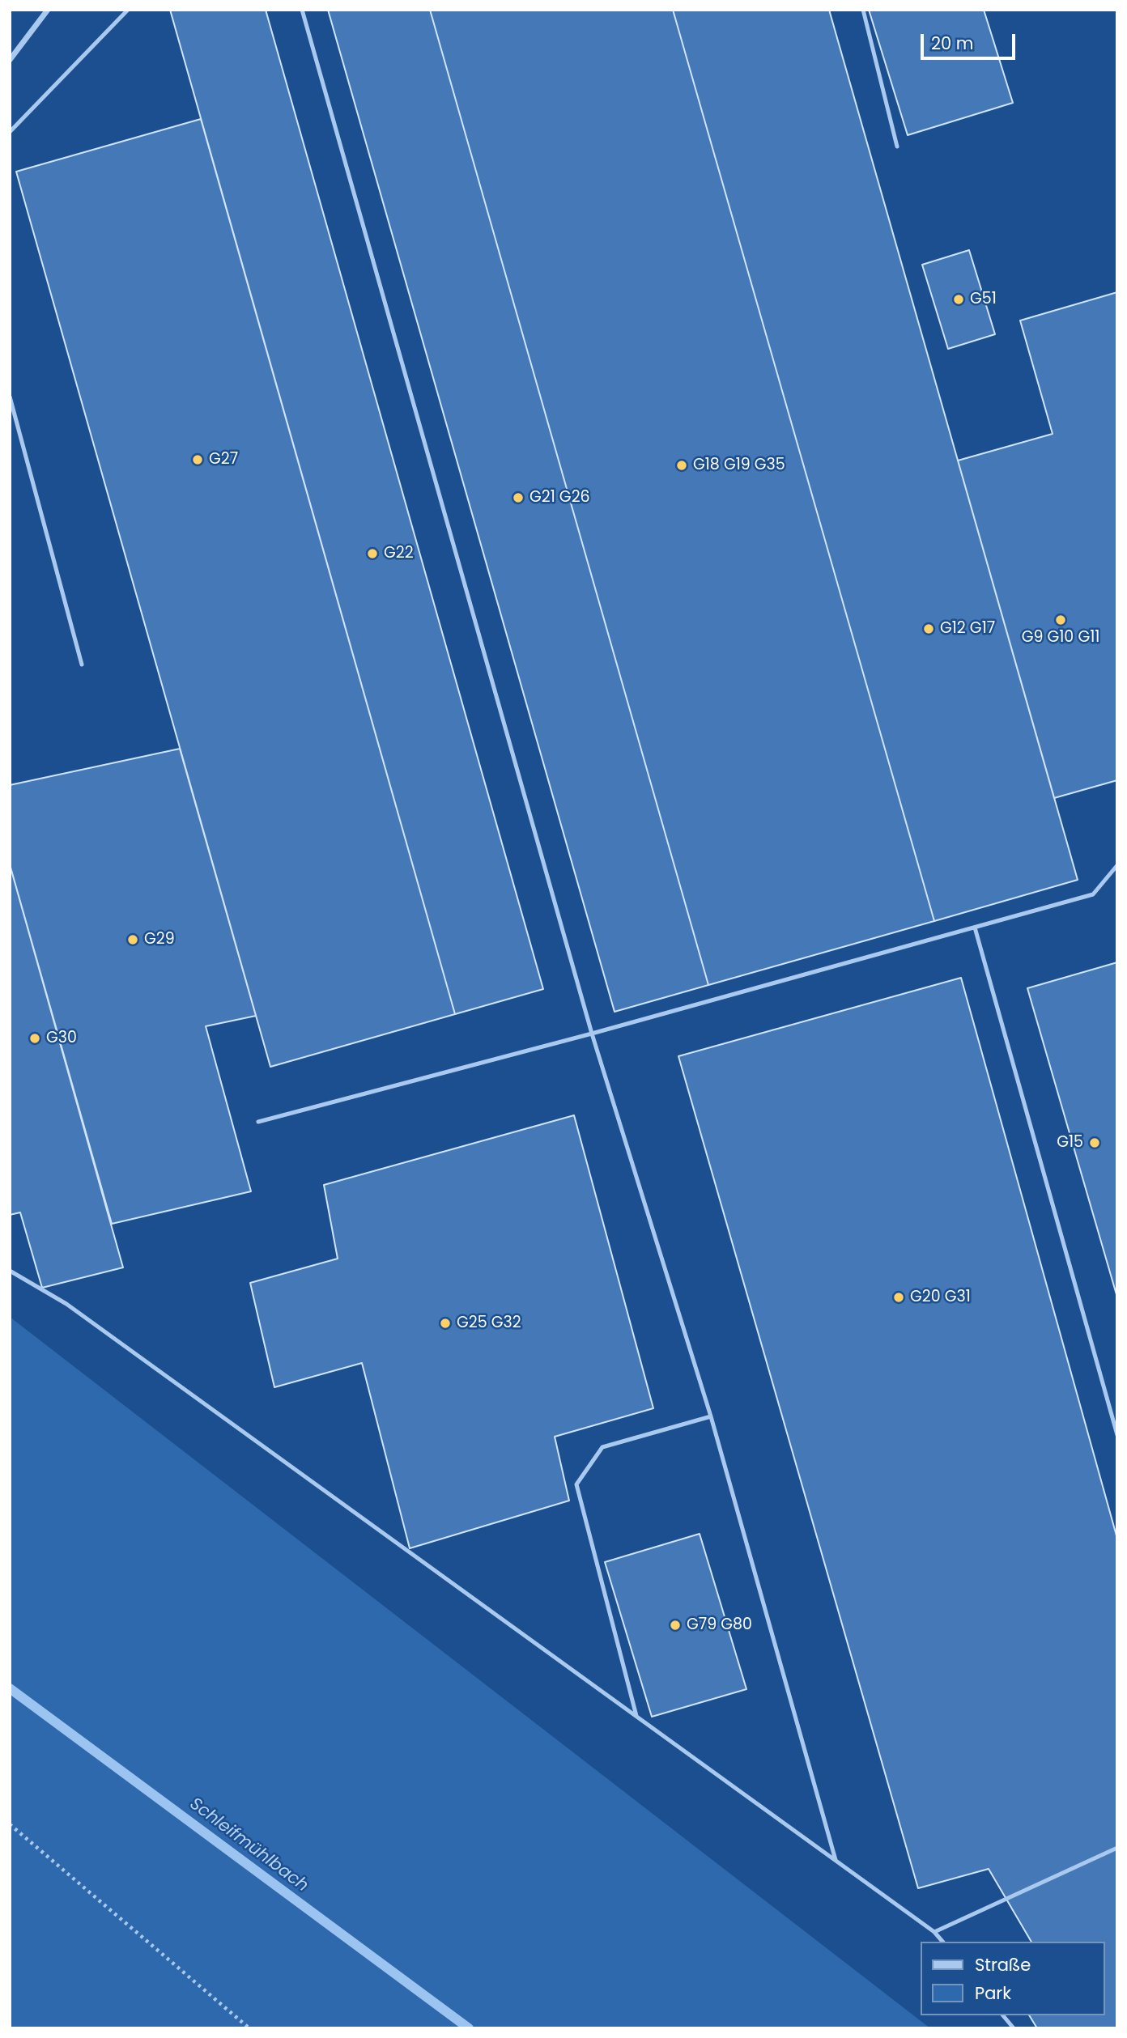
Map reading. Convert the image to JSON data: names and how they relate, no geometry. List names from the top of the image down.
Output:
{
  "water": ["Schleifmühlbach"],
  "places": [
    "G51",
    "G27",
    "G18 G19 G35",
    "G21 G26",
    "G22",
    "G9 G10 G11",
    "G12 G17",
    "G29",
    "G30",
    "G15",
    "G20 G31",
    "G25 G32",
    "G79 G80"
  ],
  "legend": ["Straße", "Park"],
  "scale_bar": "20 m"
}
